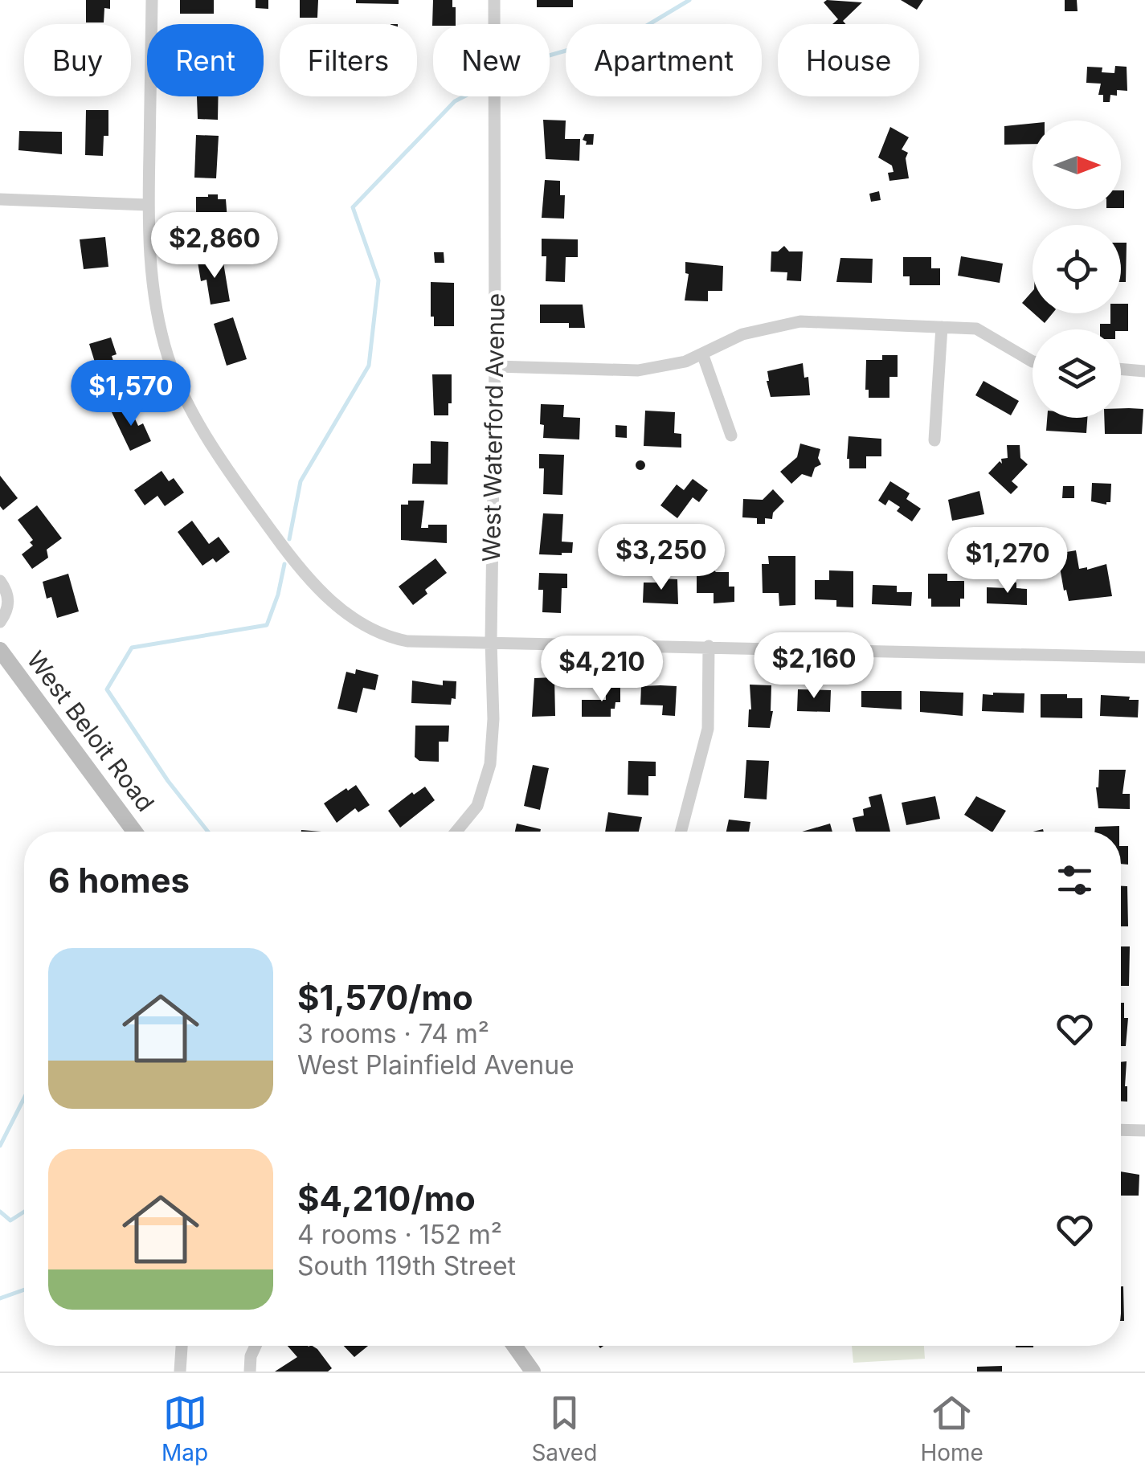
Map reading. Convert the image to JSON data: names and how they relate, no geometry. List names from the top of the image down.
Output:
{
  "streets": {
    "main road": ["West Beloit Road"],
    "street": ["West Waterford Avenue"]
  },
  "north": "right",
  "page": {
    "chip": [
      "Buy",
      "Rent",
      "Filters",
      "New",
      "Apartment",
      "House"
    ],
    "price": [
      "$2,860",
      "$1,570",
      "$3,250",
      "$1,270",
      "$2,160",
      "$4,210"
    ],
    "heading": "6 homes",
    "list": [
      {
        "name": "$1,570/mo",
        "note": "3 rooms · 74 m² · West Plainfield Avenue"
      },
      {
        "name": "$4,210/mo",
        "note": "4 rooms · 152 m² · South 119th Street"
      }
    ],
    "tabs": ["Map", "Saved", "Home"]
  }
}
